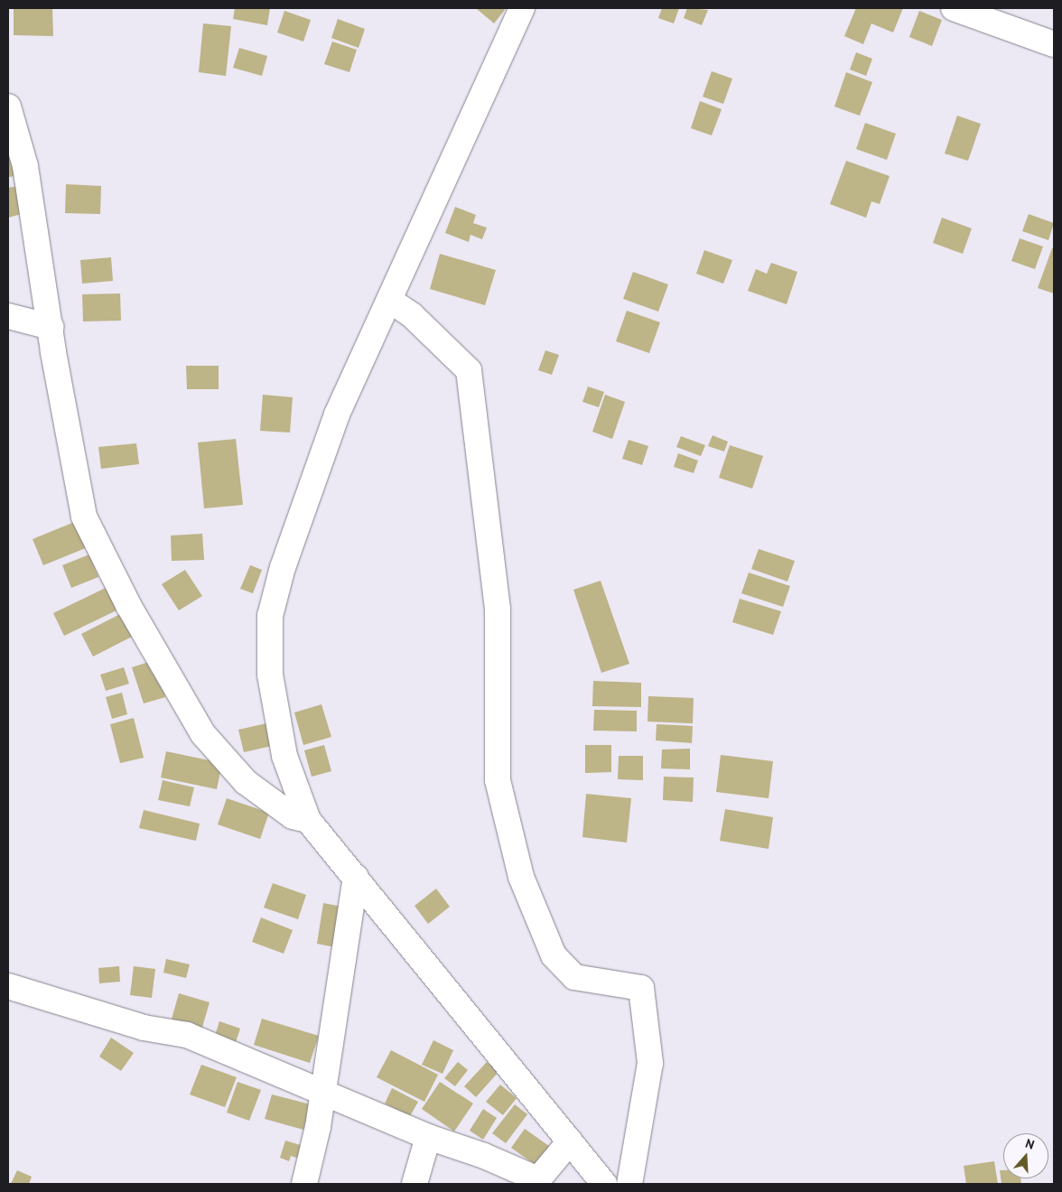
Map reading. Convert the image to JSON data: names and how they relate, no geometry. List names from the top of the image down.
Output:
{
  "north": "top"
}
